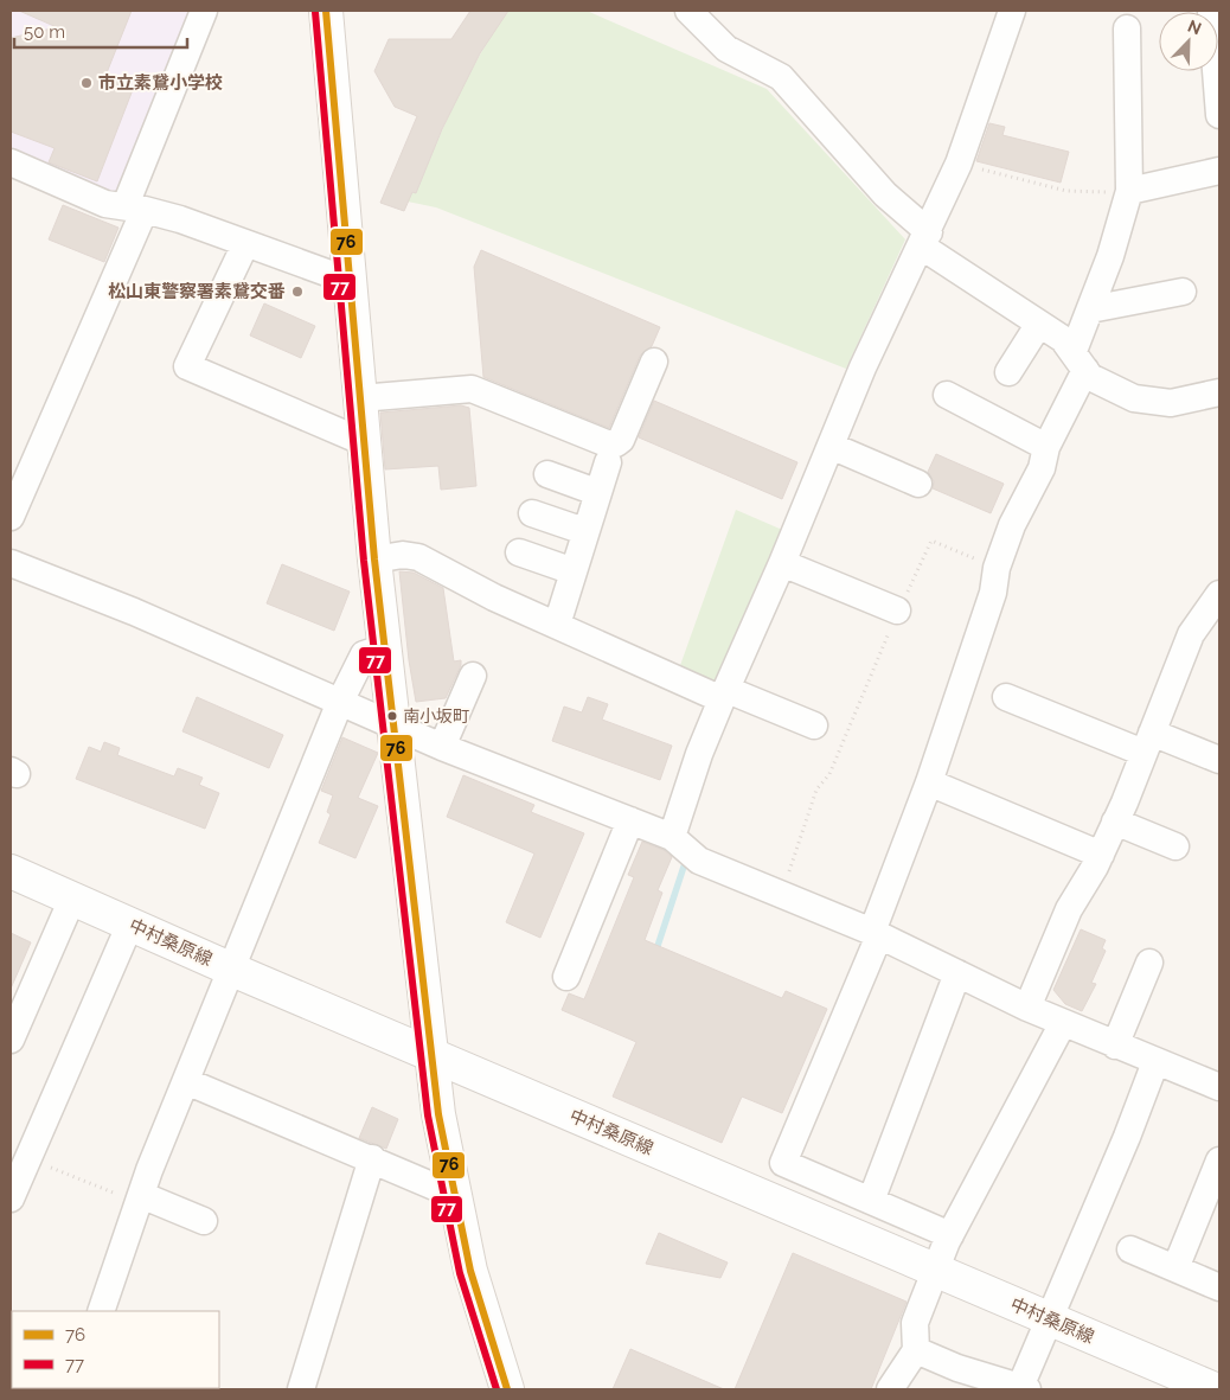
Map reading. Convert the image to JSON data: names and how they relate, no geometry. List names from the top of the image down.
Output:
{
  "streets": {
    "main road": ["中村桑原線"]
  },
  "places": ["市立素鵞小学校", "松山東警察署素鵞交番", "南小坂町"],
  "lines": ["transit line 76", "transit line 77"],
  "legend": ["76", "77"],
  "scale_bar": "50 m",
  "north": "top right"
}
